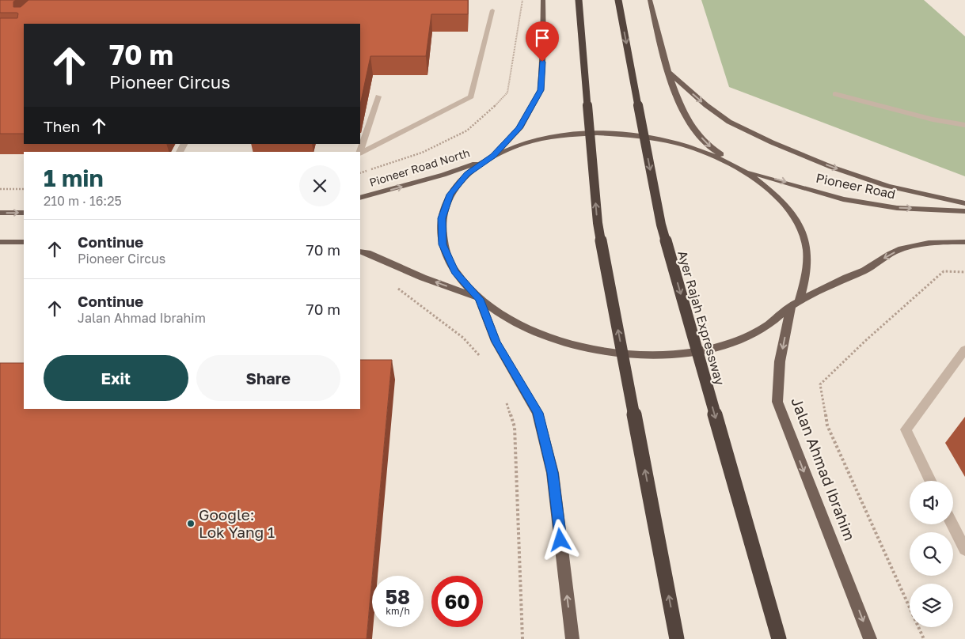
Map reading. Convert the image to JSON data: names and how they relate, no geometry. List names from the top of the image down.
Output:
{
  "streets": {
    "highway": ["Ayer Rajah Expressway"],
    "main road": ["Pioneer Road North", "Pioneer Road", "Jalan Ahmad Ibrahim"]
  },
  "crossings": [
    ["Pioneer Road", "Jalan Ahmad Ibrahim"]
  ],
  "one_way": ["Pioneer Road North", "Jalan Ahmad Ibrahim"],
  "places": ["Google: Lok Yang 1"],
  "page": {
    "turn": ["70 m", "Pioneer Circus"],
    "then": "Then",
    "heading": ["1 min", "210 m · 16:25"],
    "list": [
      {
        "name": "Continue",
        "note": "Pioneer Circus",
        "value": "70 m"
      },
      {
        "name": "Continue",
        "note": "Jalan Ahmad Ibrahim",
        "value": "70 m"
      }
    ],
    "buttons": ["Exit", "Share"],
    "speed": "58 km/h",
    "limit": "60"
  }
}
